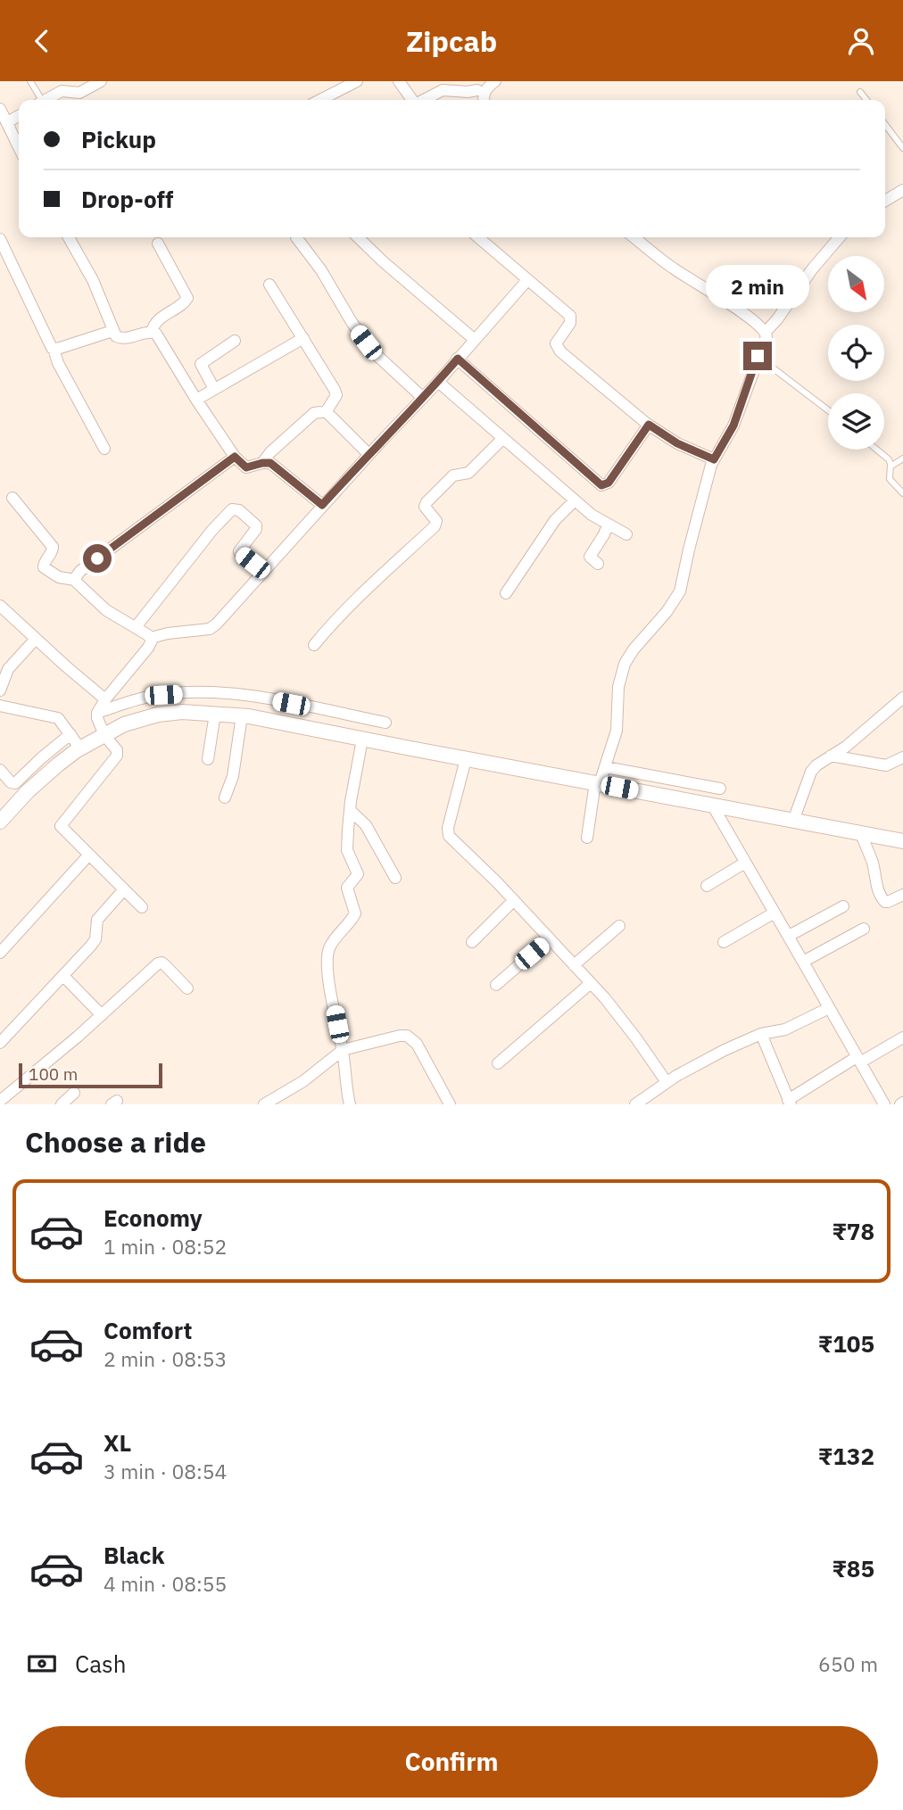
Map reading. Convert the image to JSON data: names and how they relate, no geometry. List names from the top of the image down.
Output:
{
  "scale_bar": "100 m",
  "north": "bottom right",
  "page": {
    "header": "Zipcab",
    "banner": ["Pickup", "Drop-off"],
    "bubble": "2 min",
    "scale": "100 m",
    "heading": "Choose a ride",
    "list": [
      {
        "name": "Economy",
        "note": "1 min · 08:52",
        "value": "₹78"
      },
      {
        "name": "Comfort",
        "note": "2 min · 08:53",
        "value": "₹105"
      },
      {
        "name": "XL",
        "note": "3 min · 08:54",
        "value": "₹132"
      },
      {
        "name": "Black",
        "note": "4 min · 08:55",
        "value": "₹85"
      }
    ],
    "pay": ["Cash", "650 m"],
    "buttons": "Confirm"
  }
}
